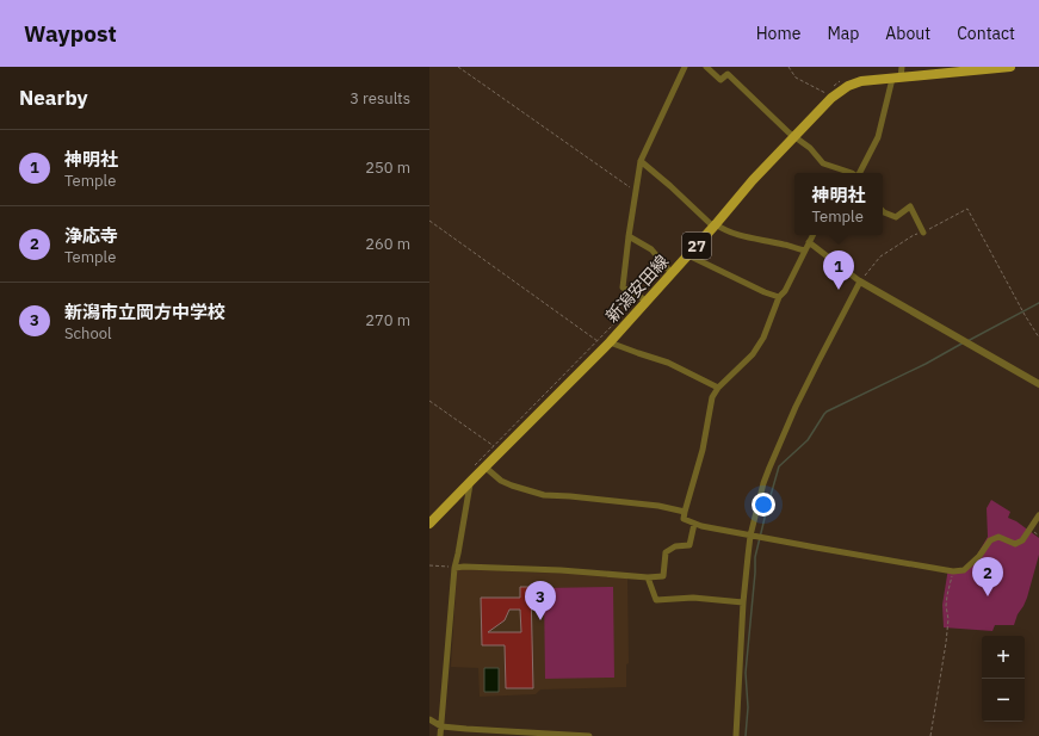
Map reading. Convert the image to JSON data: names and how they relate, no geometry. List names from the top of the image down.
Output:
{
  "streets": {
    "main road": ["27", "新潟安田線"]
  },
  "page": {
    "header": "Waypost",
    "nav": [
      "Home",
      "Map",
      "About",
      "Contact"
    ],
    "heading": ["Nearby", "3 results"],
    "list": [
      {
        "mark": "1",
        "name": "神明社",
        "note": "Temple",
        "value": "250 m"
      },
      {
        "mark": "2",
        "name": "浄応寺",
        "note": "Temple",
        "value": "260 m"
      },
      {
        "mark": "3",
        "name": "新潟市立岡方中学校",
        "note": "School",
        "value": "270 m"
      }
    ],
    "popup": ["神明社", "Temple"],
    "pins": ["1", "2", "3"],
    "map_buttons": ["+", "−"]
  }
}
